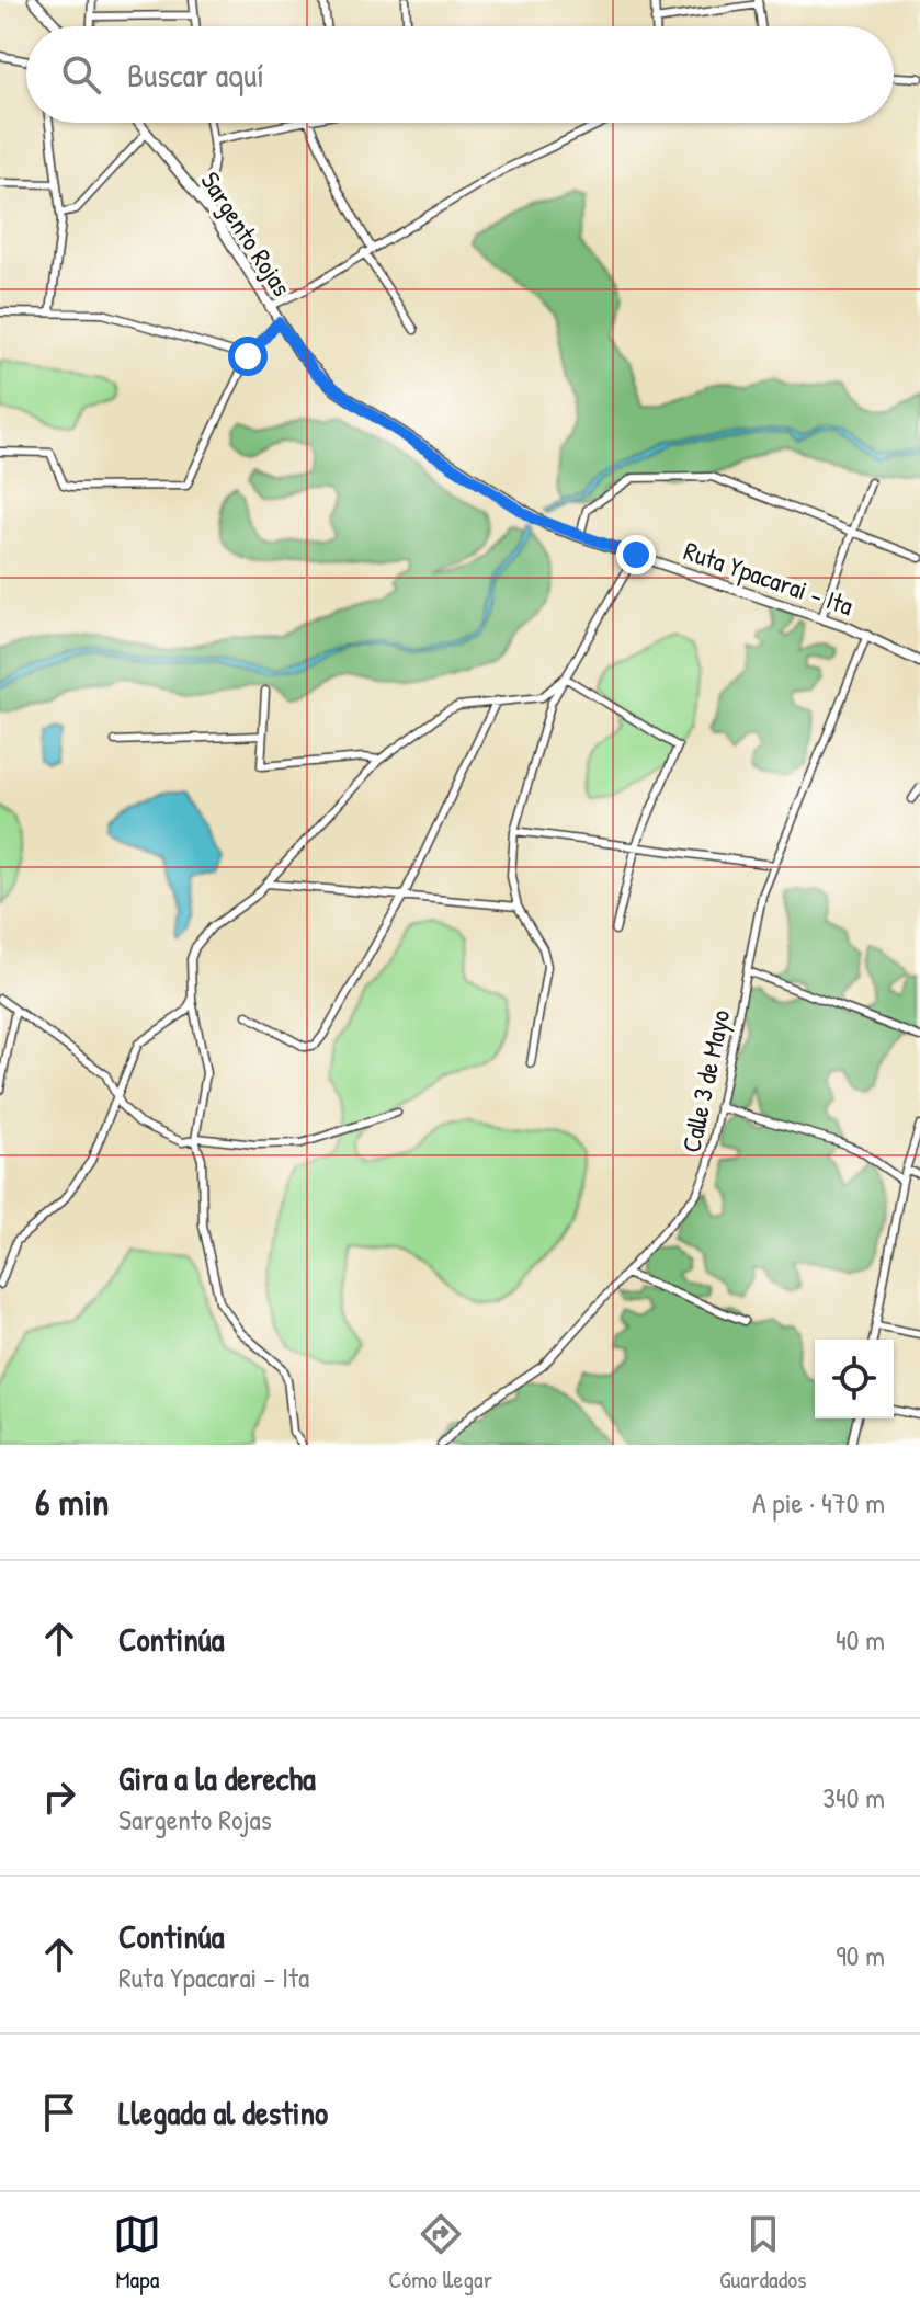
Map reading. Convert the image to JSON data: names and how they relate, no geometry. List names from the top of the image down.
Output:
{
  "streets": {
    "street": ["Sargento Rojas", "Ruta Ypacarai - Ita", "Calle 3 de Mayo"]
  },
  "crossings": [
    ["Sargento Rojas", "Ruta Ypacarai - Ita"],
    ["Ruta Ypacarai - Ita", "Calle 3 de Mayo"]
  ],
  "page": {
    "search": "Buscar aquí",
    "heading": ["6 min", "A pie · 470 m"],
    "list": [
      ["Continúa", "40 m"],
      ["Gira a la derecha", "Sargento Rojas", "340 m"],
      ["Continúa", "Ruta Ypacarai - Ita", "90 m"],
      "Llegada al destino"
    ],
    "nav": ["Mapa", "Cómo llegar", "Guardados"]
  }
}
